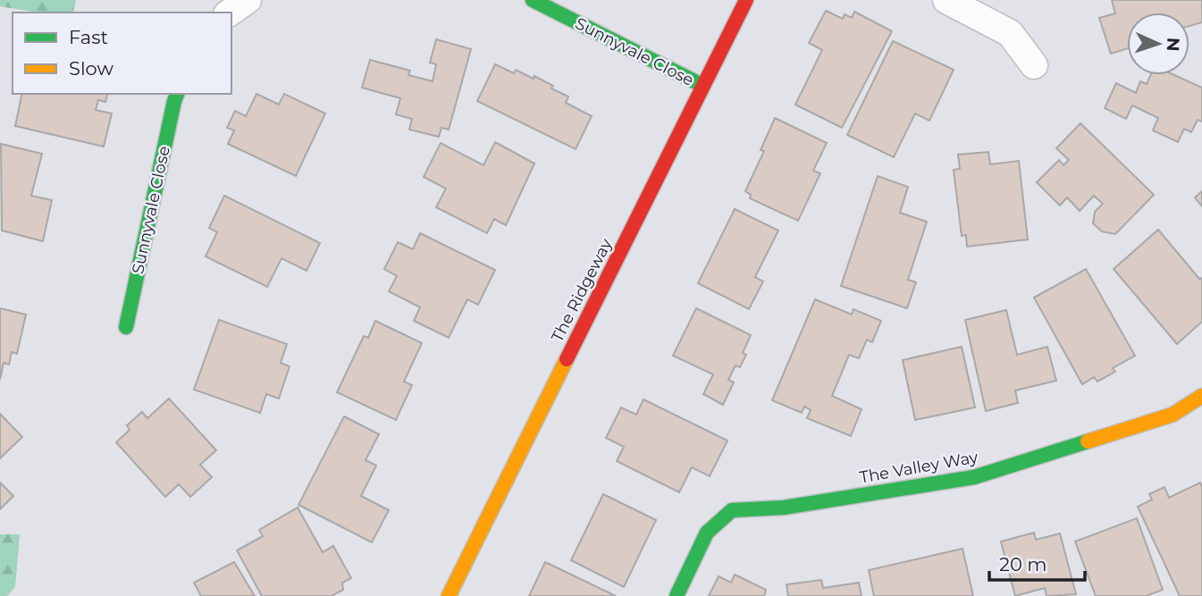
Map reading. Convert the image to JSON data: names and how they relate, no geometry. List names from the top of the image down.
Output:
{
  "streets": {
    "street": ["Sunnyvale Close", "The Ridgeway", "The Valley Way"]
  },
  "crossings": [
    ["Sunnyvale Close", "The Ridgeway"]
  ],
  "legend": ["Fast", "Slow"],
  "scale_bar": "20 m",
  "north": "right"
}
